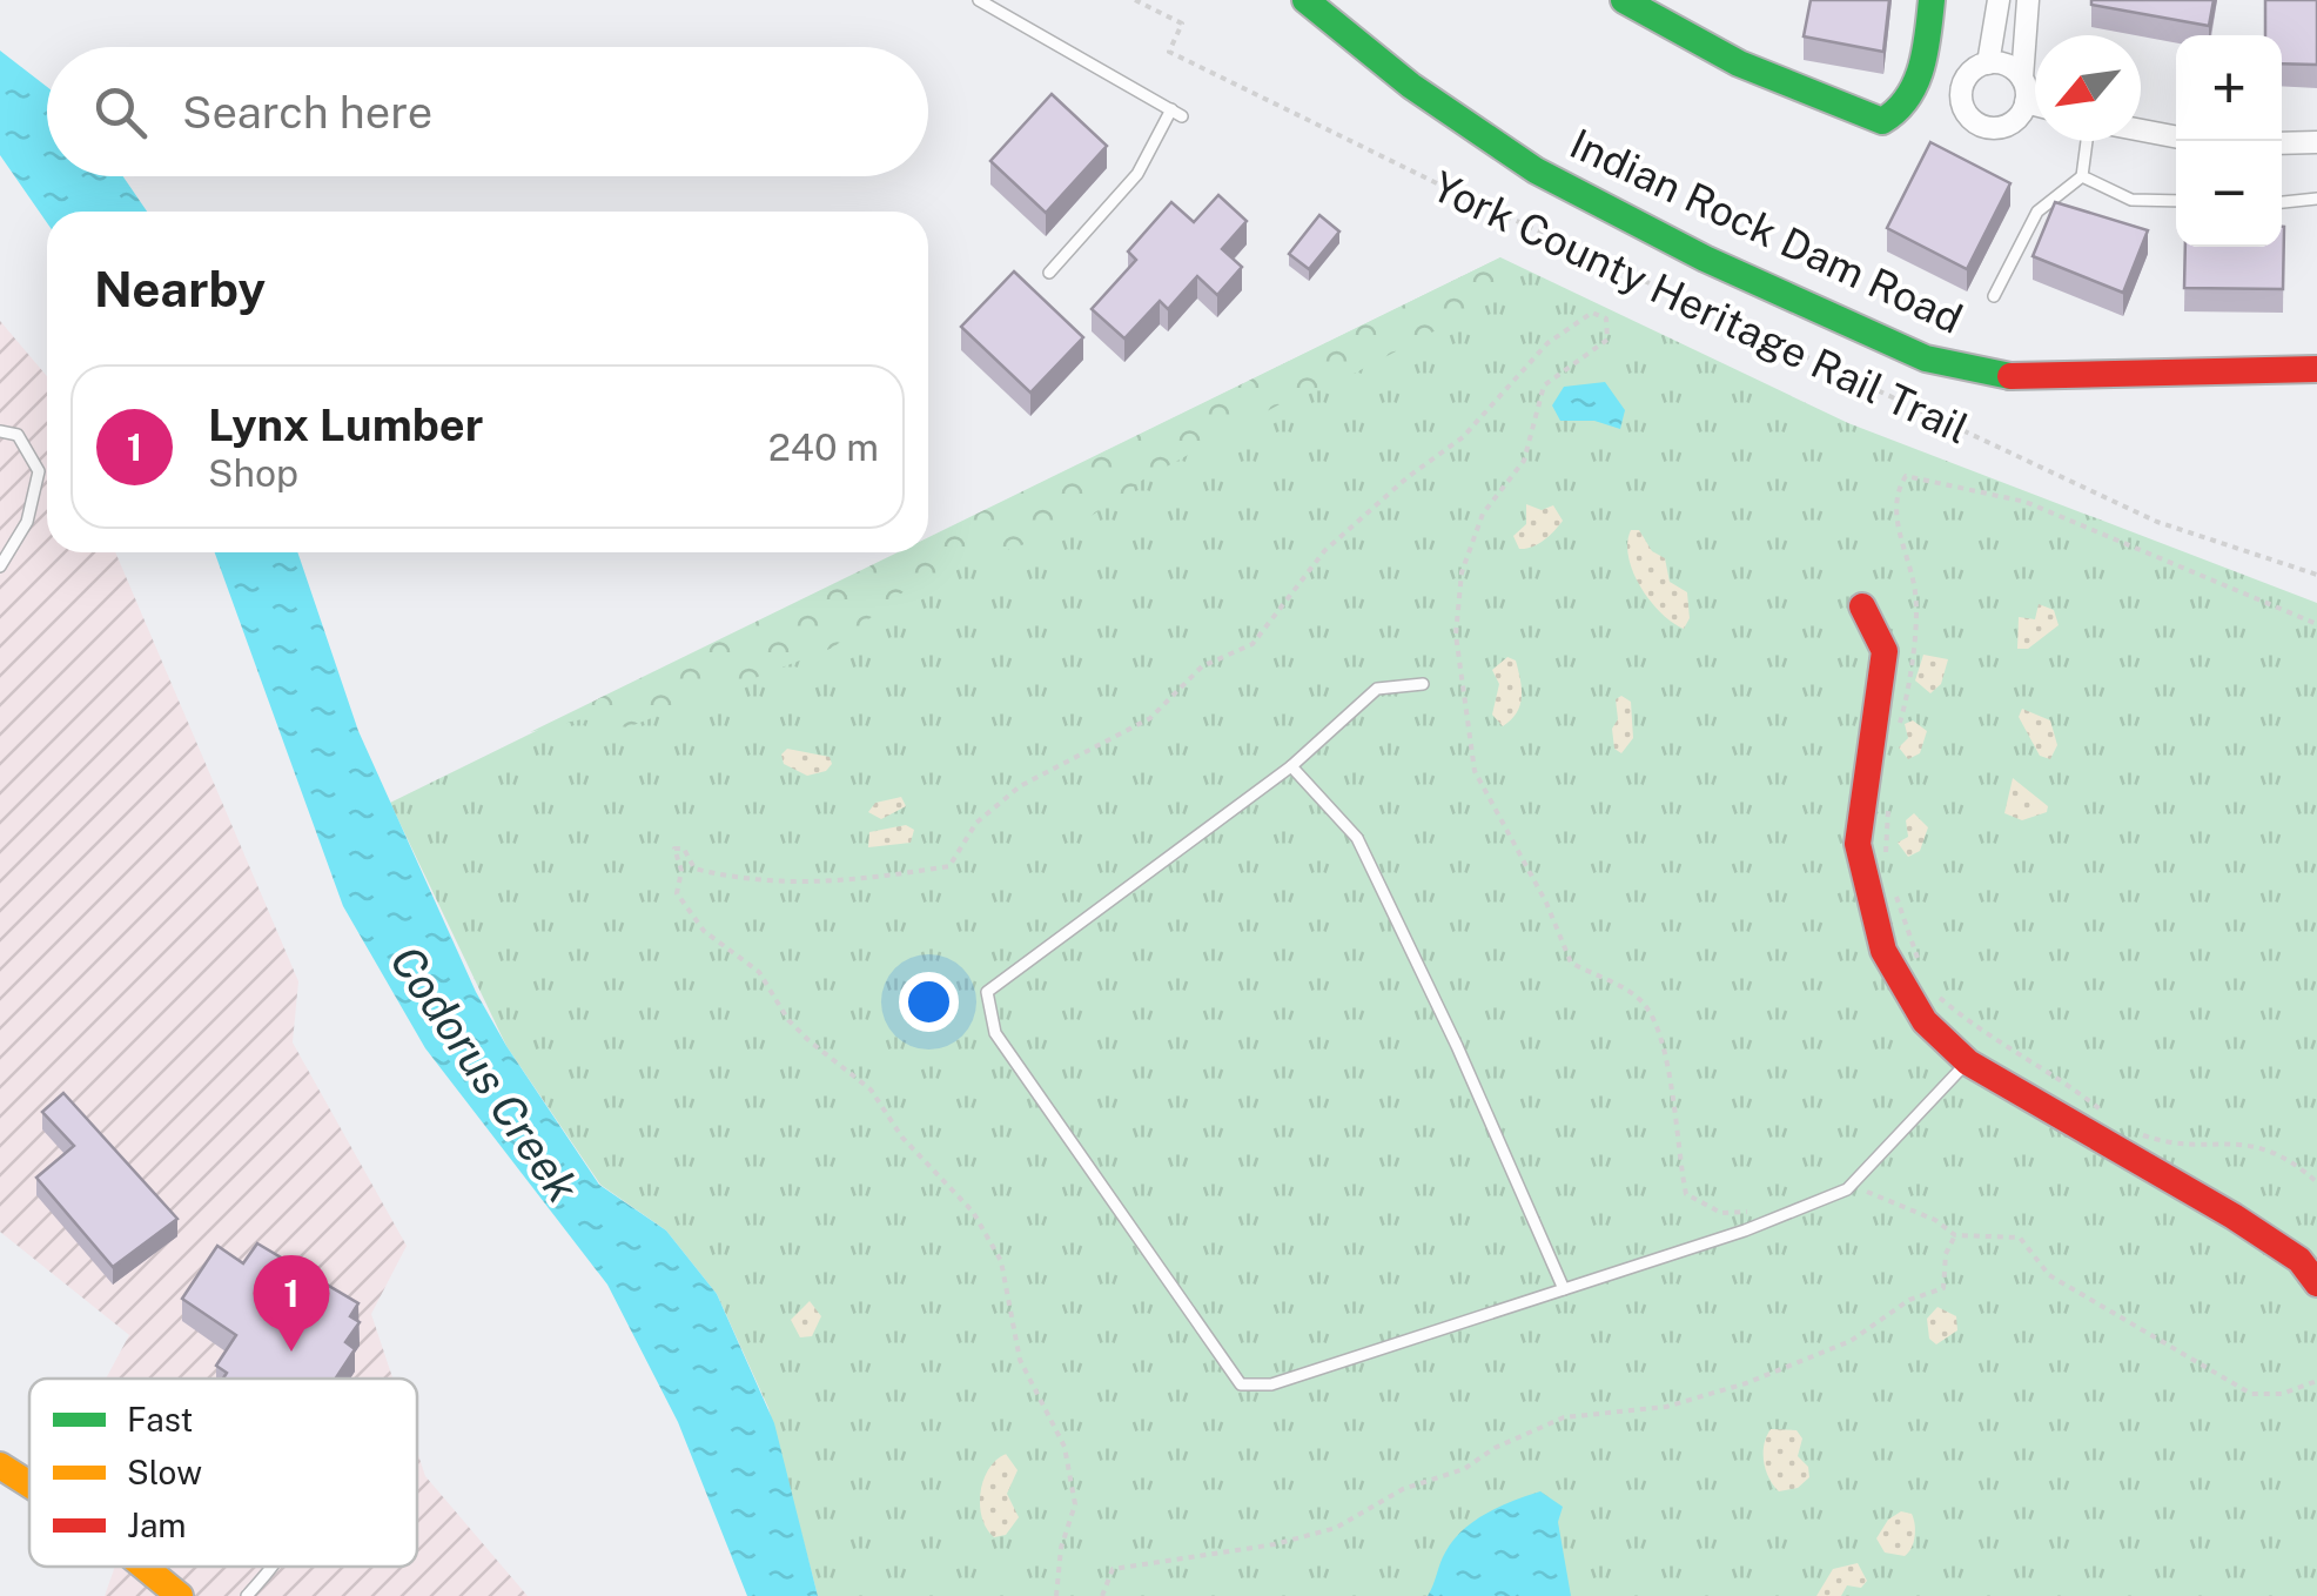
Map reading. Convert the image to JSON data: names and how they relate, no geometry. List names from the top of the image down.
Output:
{
  "streets": {
    "street": ["Indian Rock Dam Road"],
    "path": ["York County Heritage Rail Trail"]
  },
  "water": ["Codorus Creek"],
  "legend": ["Fast", "Slow", "Jam"],
  "north": "bottom left",
  "page": {
    "map_buttons": ["+", "−"],
    "search": "Search here",
    "heading": "Nearby",
    "list": [
      {
        "mark": "1",
        "name": "Lynx Lumber",
        "note": "Shop",
        "value": "240 m"
      }
    ],
    "pins": "1"
  }
}
